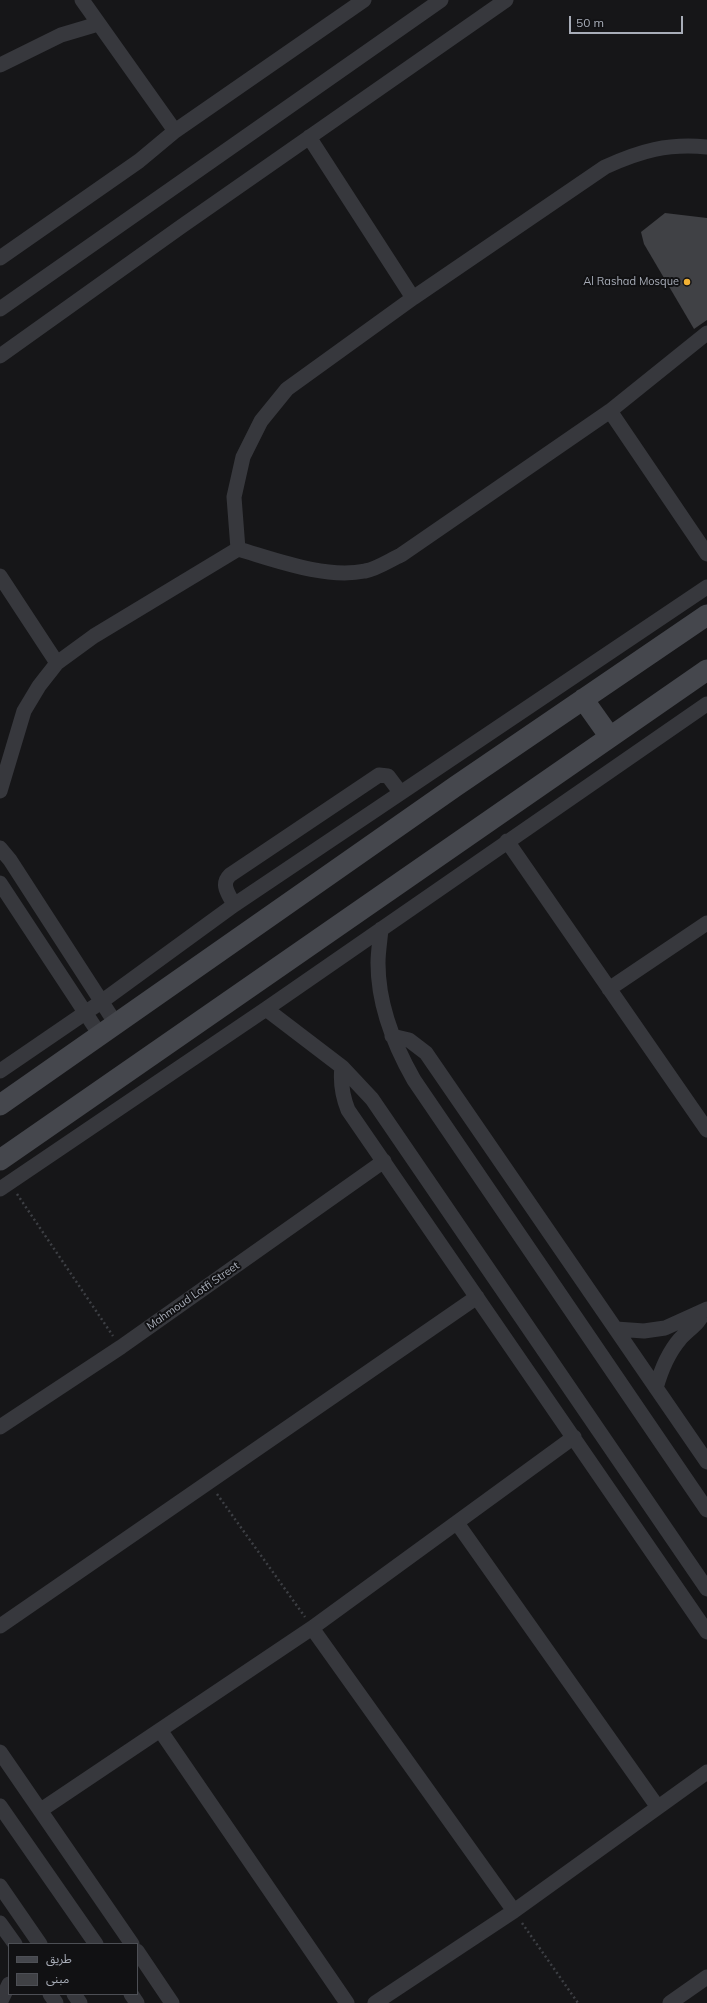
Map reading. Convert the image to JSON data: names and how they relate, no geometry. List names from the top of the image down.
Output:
{
  "streets": {
    "street": ["Mahmoud Lotfi Street"]
  },
  "places": ["Al Rashad Mosque"],
  "legend": ["طريق", "مبنى"],
  "scale_bar": "50 m"
}
